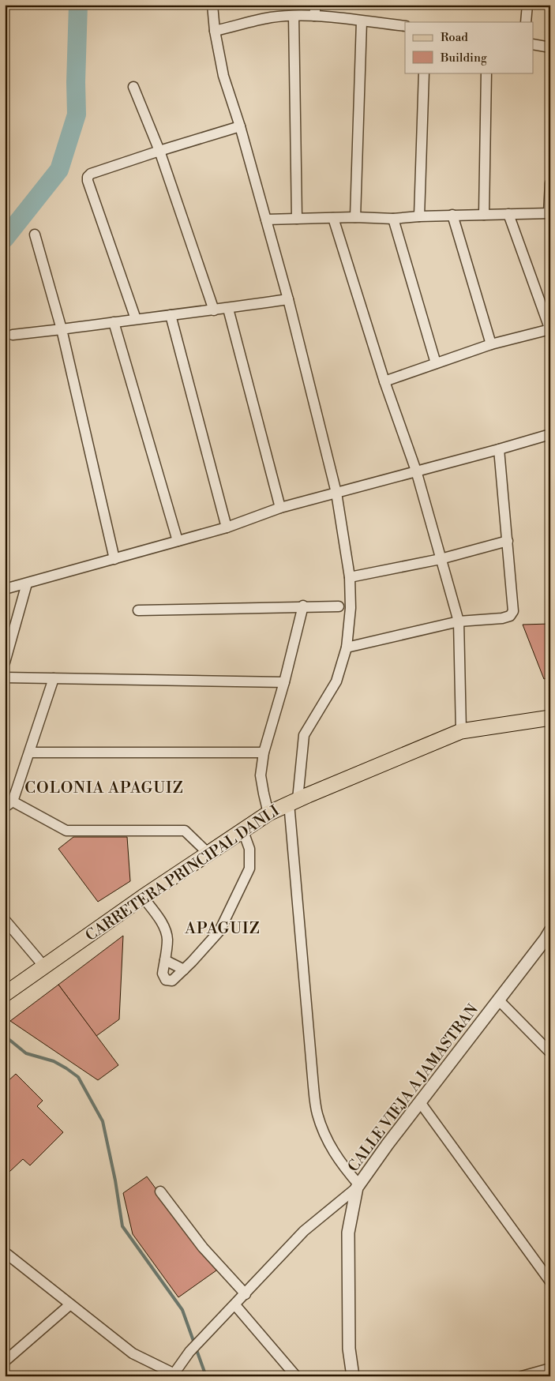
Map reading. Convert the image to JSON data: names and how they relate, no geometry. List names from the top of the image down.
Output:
{
  "streets": {
    "main road": ["CARRETERA PRINCIPAL DANLI"],
    "street": ["CALLE VIEJA A JAMASTRAN"]
  },
  "districts": ["COLONIA APAGUIZ", "APAGUIZ"],
  "legend": ["Road", "Building"]
}
